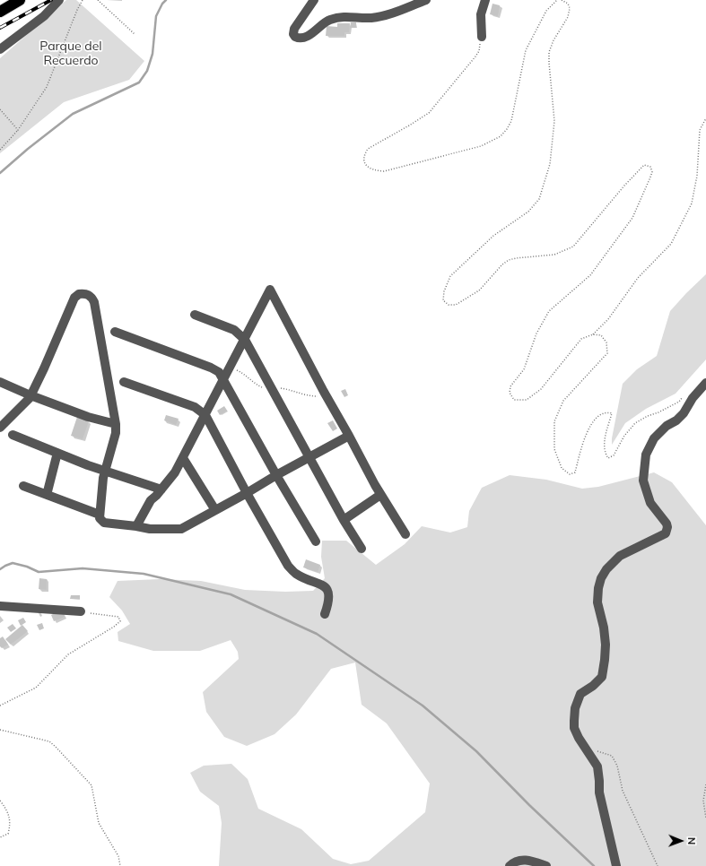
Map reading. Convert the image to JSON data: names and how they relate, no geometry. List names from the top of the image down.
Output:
{
  "parks": ["Parque del Recuerdo"],
  "north": "right"
}
